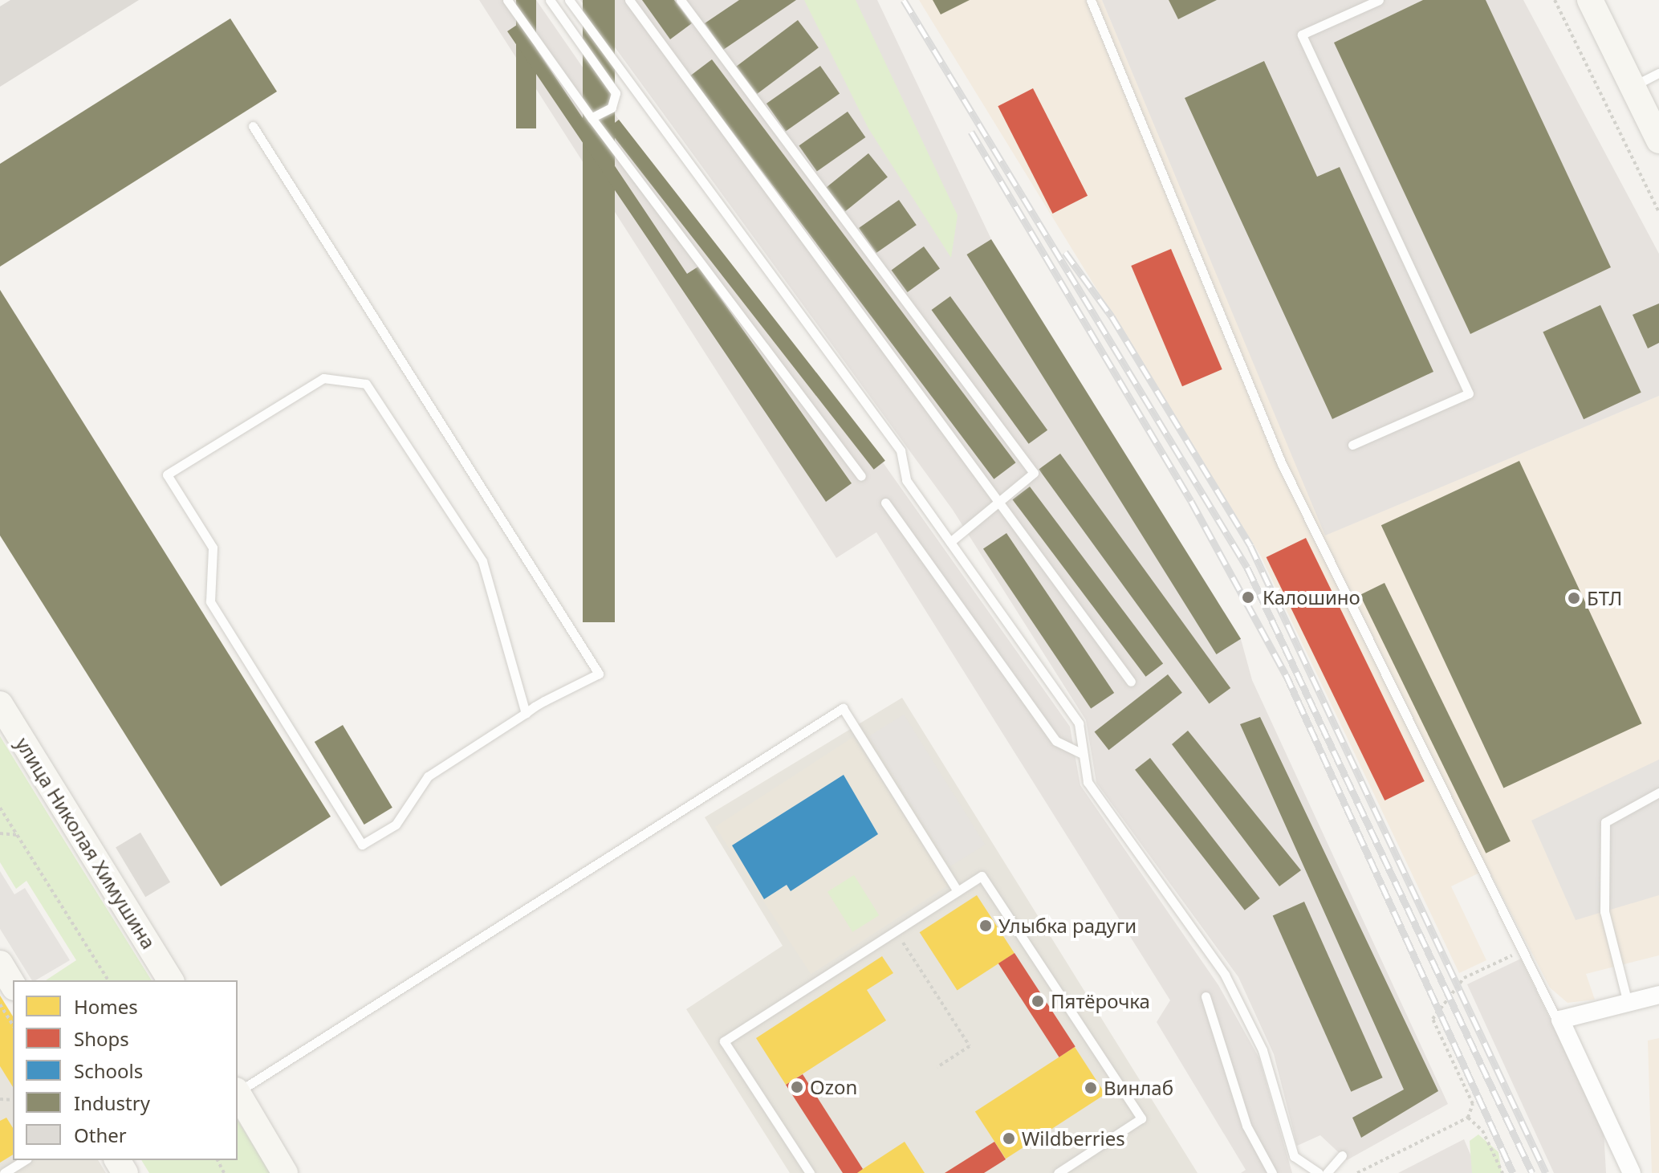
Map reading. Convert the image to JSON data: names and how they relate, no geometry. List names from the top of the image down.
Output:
{
  "streets": {
    "main road": ["улица Николая Химушина"]
  },
  "places": [
    "Калошино",
    "БТЛ",
    "Улыбка радуги",
    "Пятёрочка",
    "Ozon",
    "Винлаб",
    "Wildberries"
  ],
  "legend": [
    "Homes",
    "Shops",
    "Schools",
    "Industry",
    "Other"
  ]
}
